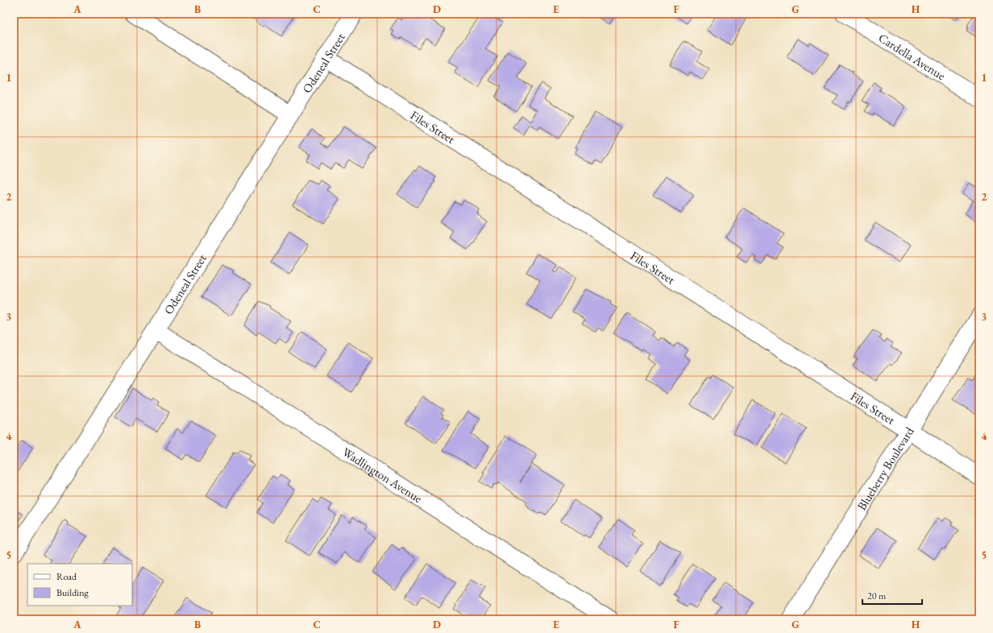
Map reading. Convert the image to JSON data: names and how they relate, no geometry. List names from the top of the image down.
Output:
{
  "streets": {
    "street": [
      "Cardella Avenue",
      "Odeneal Street",
      "Files Street",
      "Blueberry Boulevard",
      "Wadlington Avenue"
    ]
  },
  "crossings": [
    ["Odeneal Street", "Files Street"],
    ["Odeneal Street", "Wadlington Avenue"],
    ["Files Street", "Blueberry Boulevard"]
  ],
  "legend": ["Road", "Building"],
  "scale_bar": "20 m",
  "grid": {
    "columns": [
      "A",
      "B",
      "C",
      "D",
      "E",
      "F",
      "G",
      "H"
    ],
    "rows": [
      "1",
      "2",
      "3",
      "4",
      "5"
    ]
  }
}
